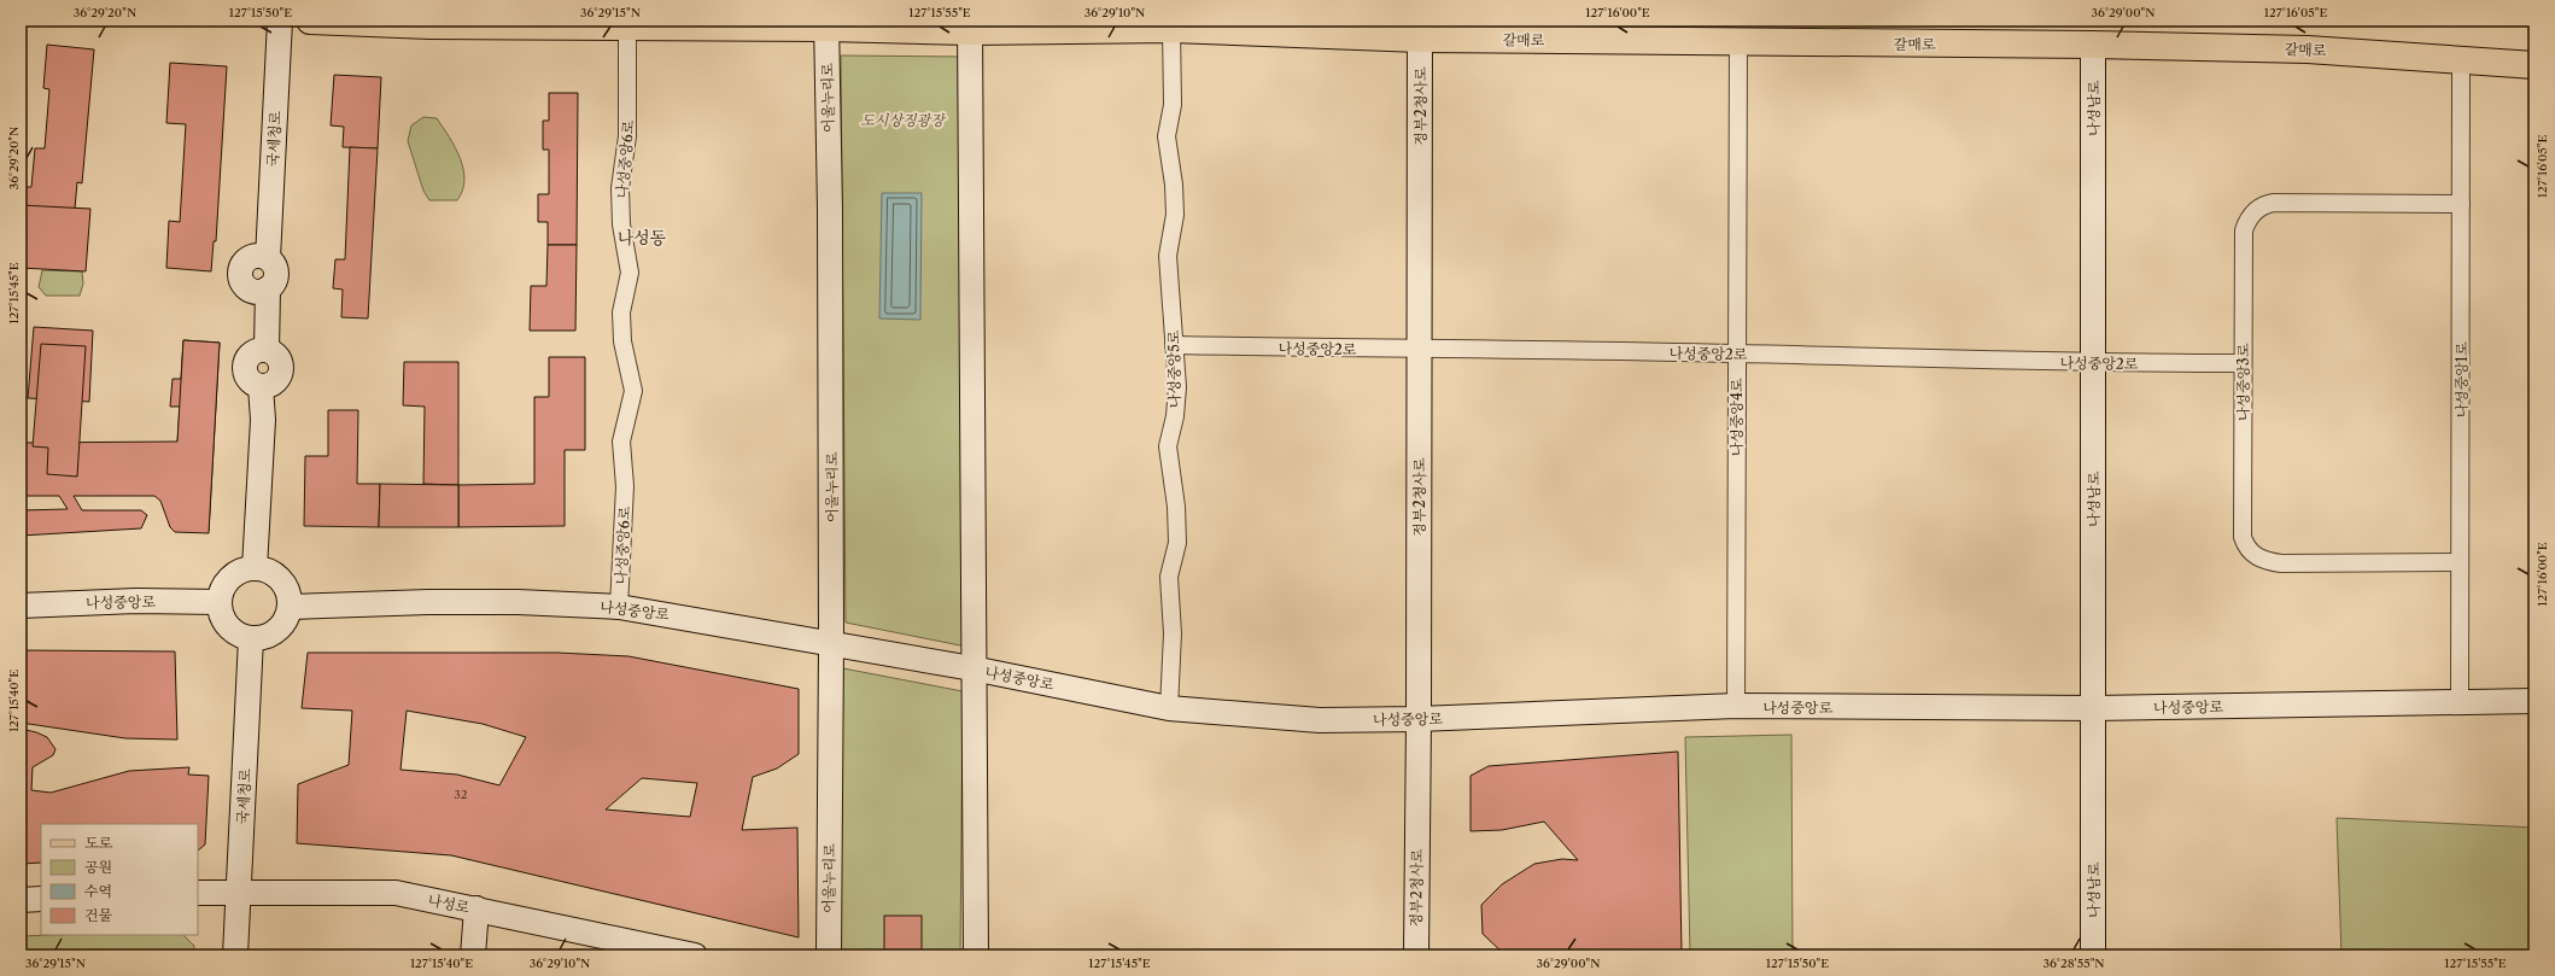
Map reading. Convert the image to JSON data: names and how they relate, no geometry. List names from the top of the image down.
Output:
{
  "streets": {
    "main road": ["갈매로"],
    "street": [
      "어울누리로",
      "정부2청사로",
      "나성남로",
      "국세청로",
      "나성중앙6로",
      "나성중앙2로",
      "나성중앙5로",
      "나성중앙1로",
      "나성중앙3로",
      "나성중앙4로",
      "나성중앙로",
      "나성로"
    ]
  },
  "crossings": [
    ["갈매로", "어울누리로"],
    ["갈매로", "정부2청사로"],
    ["갈매로", "나성남로"],
    ["갈매로", "나성중앙6로"],
    ["갈매로", "나성중앙5로"],
    ["갈매로", "나성중앙1로"],
    ["갈매로", "나성중앙4로"],
    ["어울누리로", "나성중앙로"],
    ["정부2청사로", "나성중앙2로"],
    ["정부2청사로", "나성중앙로"],
    ["나성남로", "나성중앙2로"],
    ["나성남로", "나성중앙로"],
    ["국세청로", "나성중앙로"],
    ["국세청로", "나성로"],
    ["나성중앙6로", "나성중앙로"],
    ["나성중앙2로", "나성중앙5로"],
    ["나성중앙2로", "나성중앙3로"],
    ["나성중앙2로", "나성중앙4로"],
    ["나성중앙5로", "나성중앙로"],
    ["나성중앙1로", "나성중앙3로"],
    ["나성중앙1로", "나성중앙로"],
    ["나성중앙4로", "나성중앙로"]
  ],
  "districts": ["나성동"],
  "parks": ["도시상징광장"],
  "house_numbers": ["32"],
  "legend": [
    "도로",
    "공원",
    "수역",
    "건물"
  ],
  "coordinates": [
    "36°29'20\"N",
    "127°15'50\"E",
    "36°29'15\"N",
    "127°15'55\"E",
    "36°29'10\"N",
    "127°16'00\"E",
    "36°29'00\"N",
    "127°16'05\"E",
    "127°15'45\"E",
    "127°15'40\"E",
    "36°28'55\"N"
  ]
}
